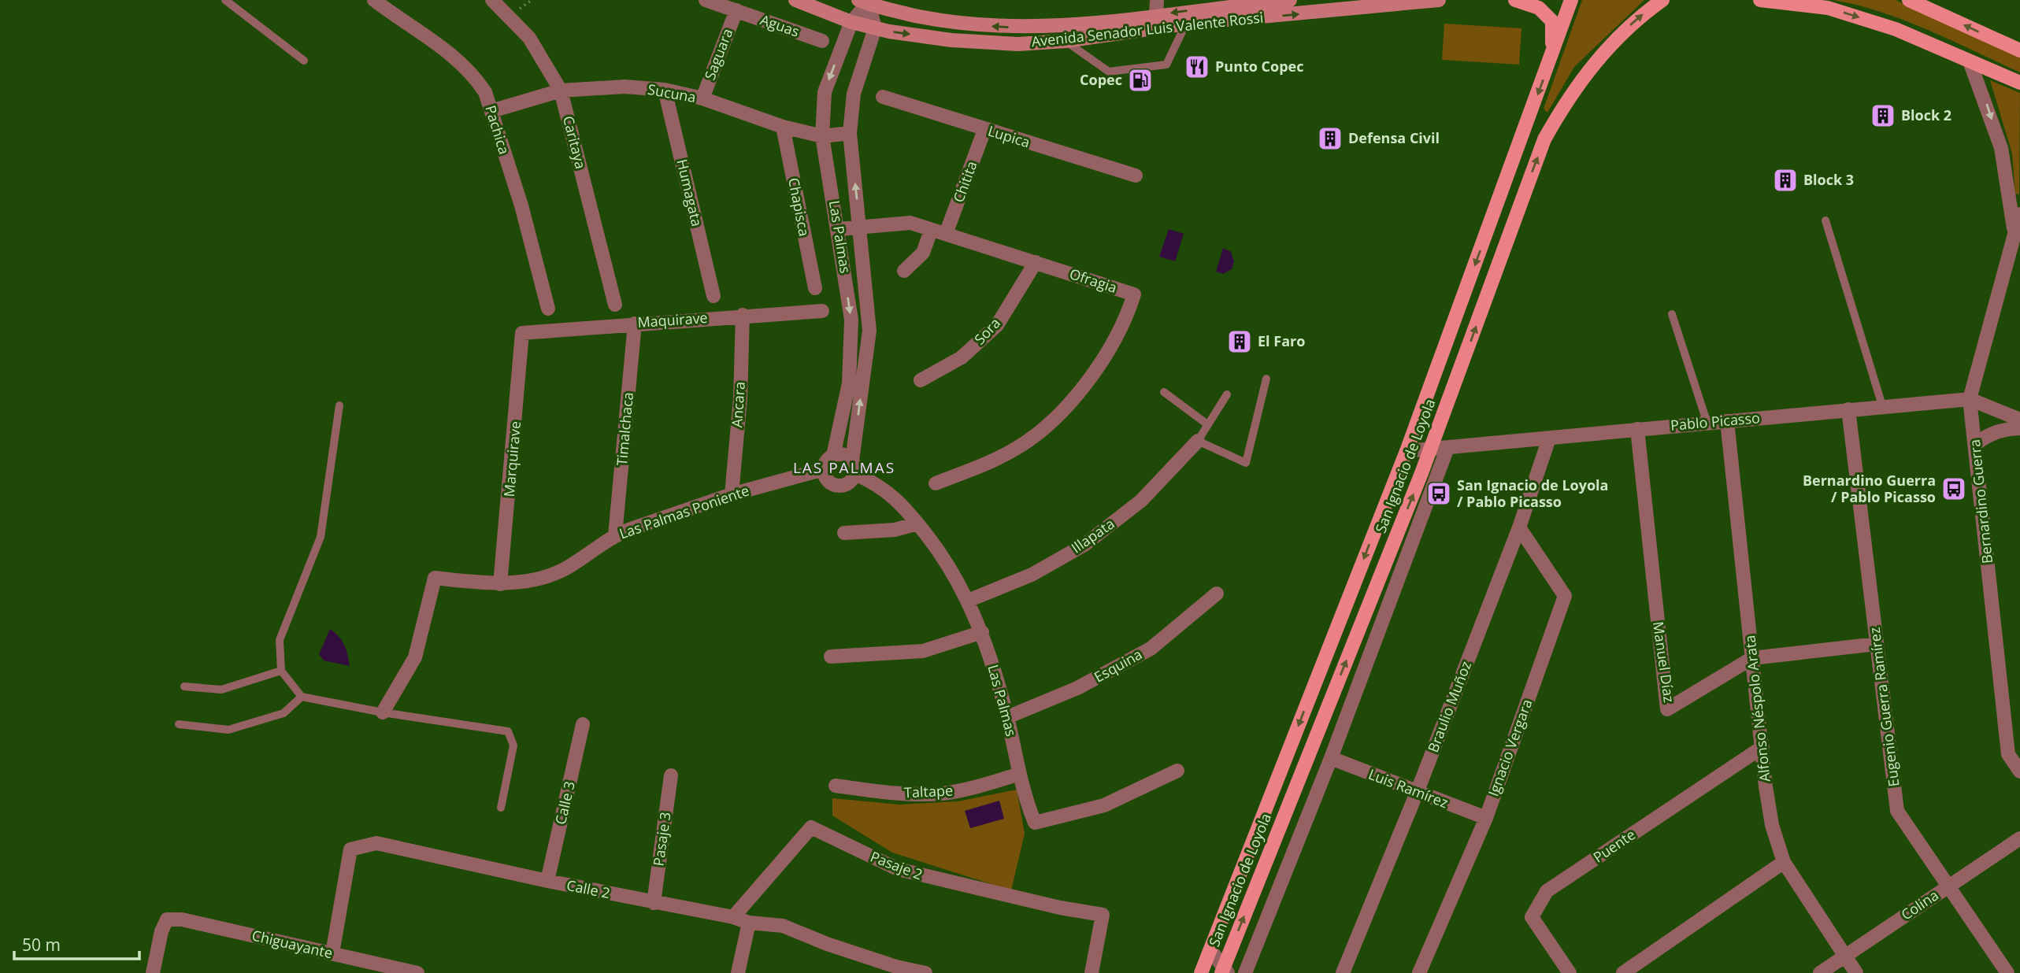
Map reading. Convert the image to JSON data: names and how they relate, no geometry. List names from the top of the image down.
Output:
{
  "streets": {
    "main road": ["Avenida Senador Luis Valente Rossi", "San Ignacio de Loyola"],
    "street": [
      "Aguas",
      "Saguara",
      "Sucuna",
      "Pachica",
      "Lupica",
      "Caritaya",
      "Chitita",
      "Humagata",
      "Chapisca",
      "Las Palmas",
      "Ofragia",
      "Maquirave",
      "Sora",
      "Ancara",
      "Pablo Picasso",
      "Timalchaca",
      "Marquirave",
      "Bernardino Guerra",
      "Las Palmas Poniente",
      "Illapata",
      "Manuel Díaz",
      "Esquina",
      "Braulio Muñoz",
      "Eugenio Guerra Ramírez",
      "Alfonso Néspolo Arata",
      "Ignacio Vergara",
      "Luis Ramírez",
      "Taltape",
      "Calle 3",
      "Pasaje 3",
      "Puente",
      "Pasaje 2",
      "Calle 2",
      "Colina",
      "Chiguayante"
    ]
  },
  "crossings": [
    ["Aguas", "Saguara"],
    ["Avenida Senador Luis Valente Rossi", "Las Palmas"],
    ["Saguara", "Sucuna"],
    ["Sucuna", "Pachica"],
    ["Sucuna", "Caritaya"],
    ["Sucuna", "Humagata"],
    ["Sucuna", "Chapisca"],
    ["Sucuna", "Las Palmas"],
    ["Lupica", "Chitita"],
    ["Chitita", "Ofragia"],
    ["Las Palmas", "Ofragia"],
    ["Las Palmas", "Las Palmas Poniente"],
    ["Las Palmas", "Illapata"],
    ["Las Palmas", "Esquina"],
    ["Las Palmas", "Taltape"],
    ["Ofragia", "Sora"],
    ["Maquirave", "Ancara"],
    ["Maquirave", "Timalchaca"],
    ["Maquirave", "Marquirave"],
    ["Ancara", "Las Palmas Poniente"],
    ["Pablo Picasso", "San Ignacio de Loyola"],
    ["Pablo Picasso", "Bernardino Guerra"],
    ["Pablo Picasso", "Manuel Díaz"],
    ["Pablo Picasso", "Braulio Muñoz"],
    ["Pablo Picasso", "Eugenio Guerra Ramírez"],
    ["Pablo Picasso", "Alfonso Néspolo Arata"],
    ["Timalchaca", "Las Palmas Poniente"],
    ["Marquirave", "Las Palmas Poniente"],
    ["Manuel Díaz", "Eugenio Guerra Ramírez"],
    ["Manuel Díaz", "Alfonso Néspolo Arata"],
    ["Braulio Muñoz", "Ignacio Vergara"],
    ["Braulio Muñoz", "Luis Ramírez"],
    ["Eugenio Guerra Ramírez", "Colina"],
    ["Alfonso Néspolo Arata", "Puente"],
    ["Alfonso Néspolo Arata", "Colina"],
    ["Ignacio Vergara", "Luis Ramírez"],
    ["Calle 3", "Calle 2"],
    ["Pasaje 3", "Calle 2"],
    ["Pasaje 2", "Calle 2"],
    ["Calle 2", "Chiguayante"]
  ],
  "districts": ["LAS PALMAS"],
  "places": {
    "restaurant": ["Punto Copec"],
    "fuel station": ["Copec"],
    "building": [
      "Block 2",
      "Defensa Civil",
      "Block 3",
      "El Faro"
    ],
    "bus stop": ["Bernardino Guerra / Pablo Picasso", "San Ignacio de Loyola / Pablo Picasso"]
  },
  "scale_bar": "50 m"
}
